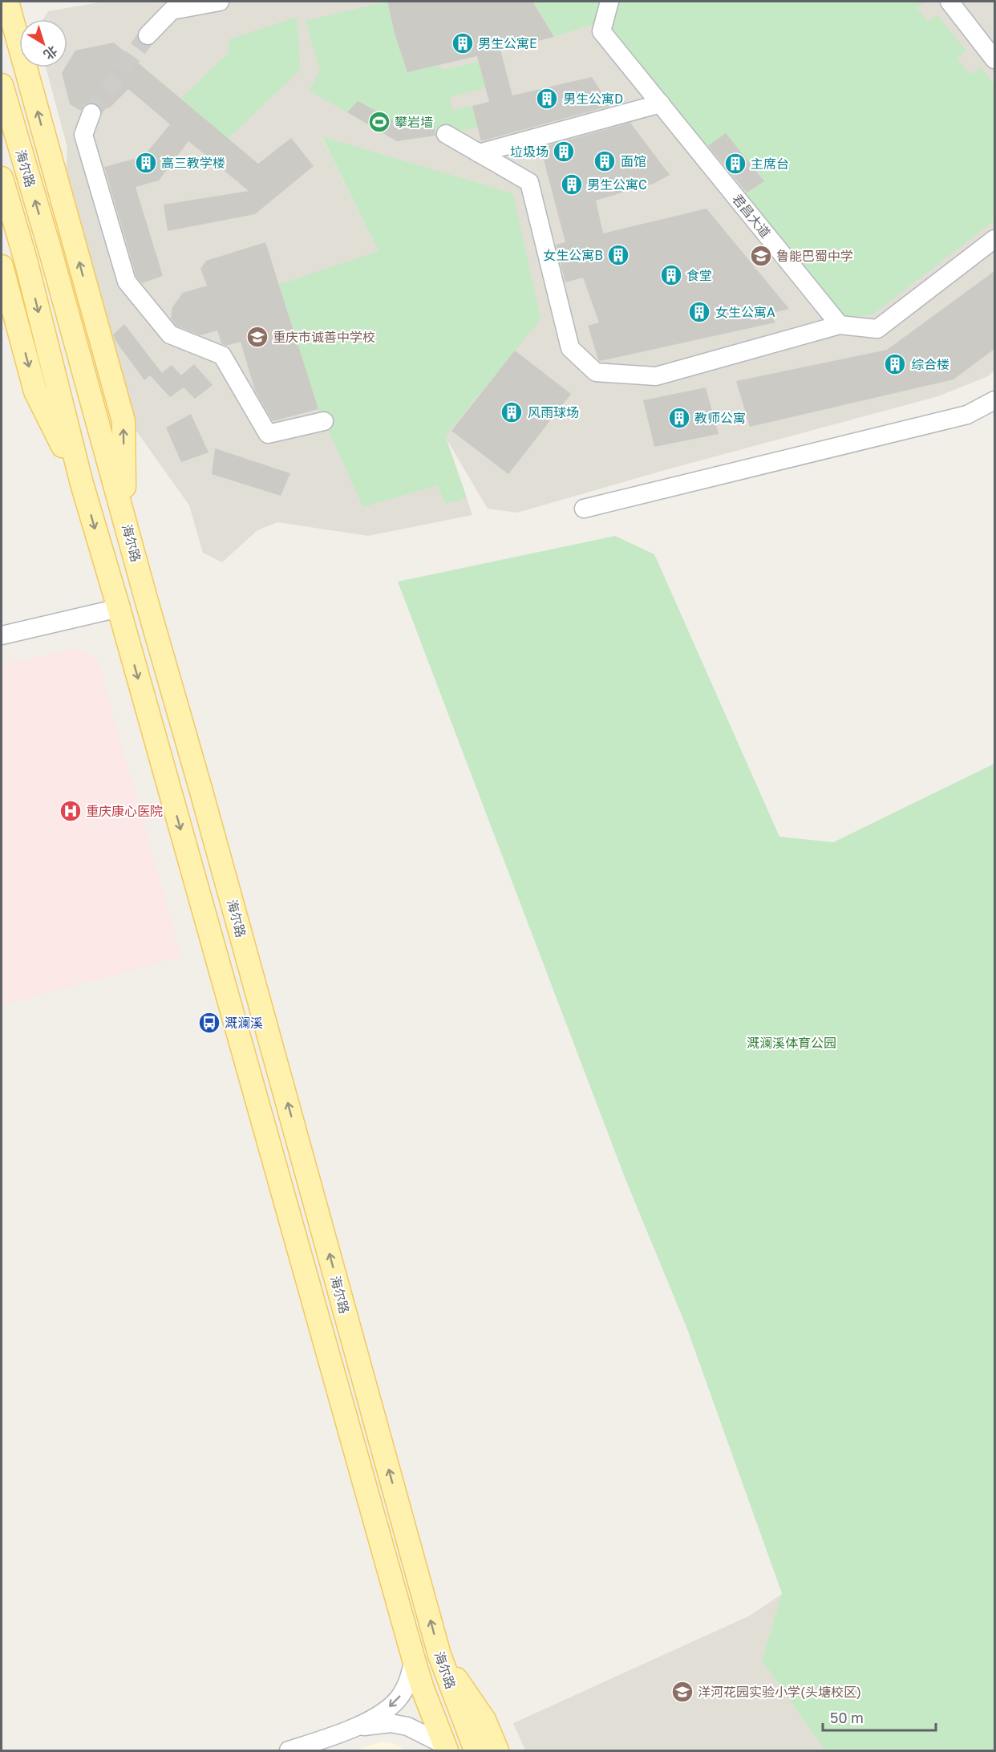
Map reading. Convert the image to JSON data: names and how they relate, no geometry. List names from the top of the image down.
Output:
{
  "streets": {
    "main road": ["海尔路"],
    "street": ["君昌大道"]
  },
  "parks": ["溉澜溪体育公园"],
  "places": {
    "building": [
      "男生公寓E",
      "男生公寓D",
      "垃圾场",
      "面馆",
      "高三教学楼",
      "主席台",
      "男生公寓C",
      "女生公寓B",
      "食堂",
      "女生公寓A",
      "综合楼",
      "风雨球场",
      "教师公寓"
    ],
    "sports": ["攀岩墙"],
    "school or university": ["鲁能巴蜀中学", "重庆市诚善中学校", "洋河花园实验小学(头塘校区)"],
    "hospital": ["重庆康心医院"],
    "bus stop": ["溉澜溪"]
  },
  "scale_bar": "50 m",
  "north": "bottom right"
}
